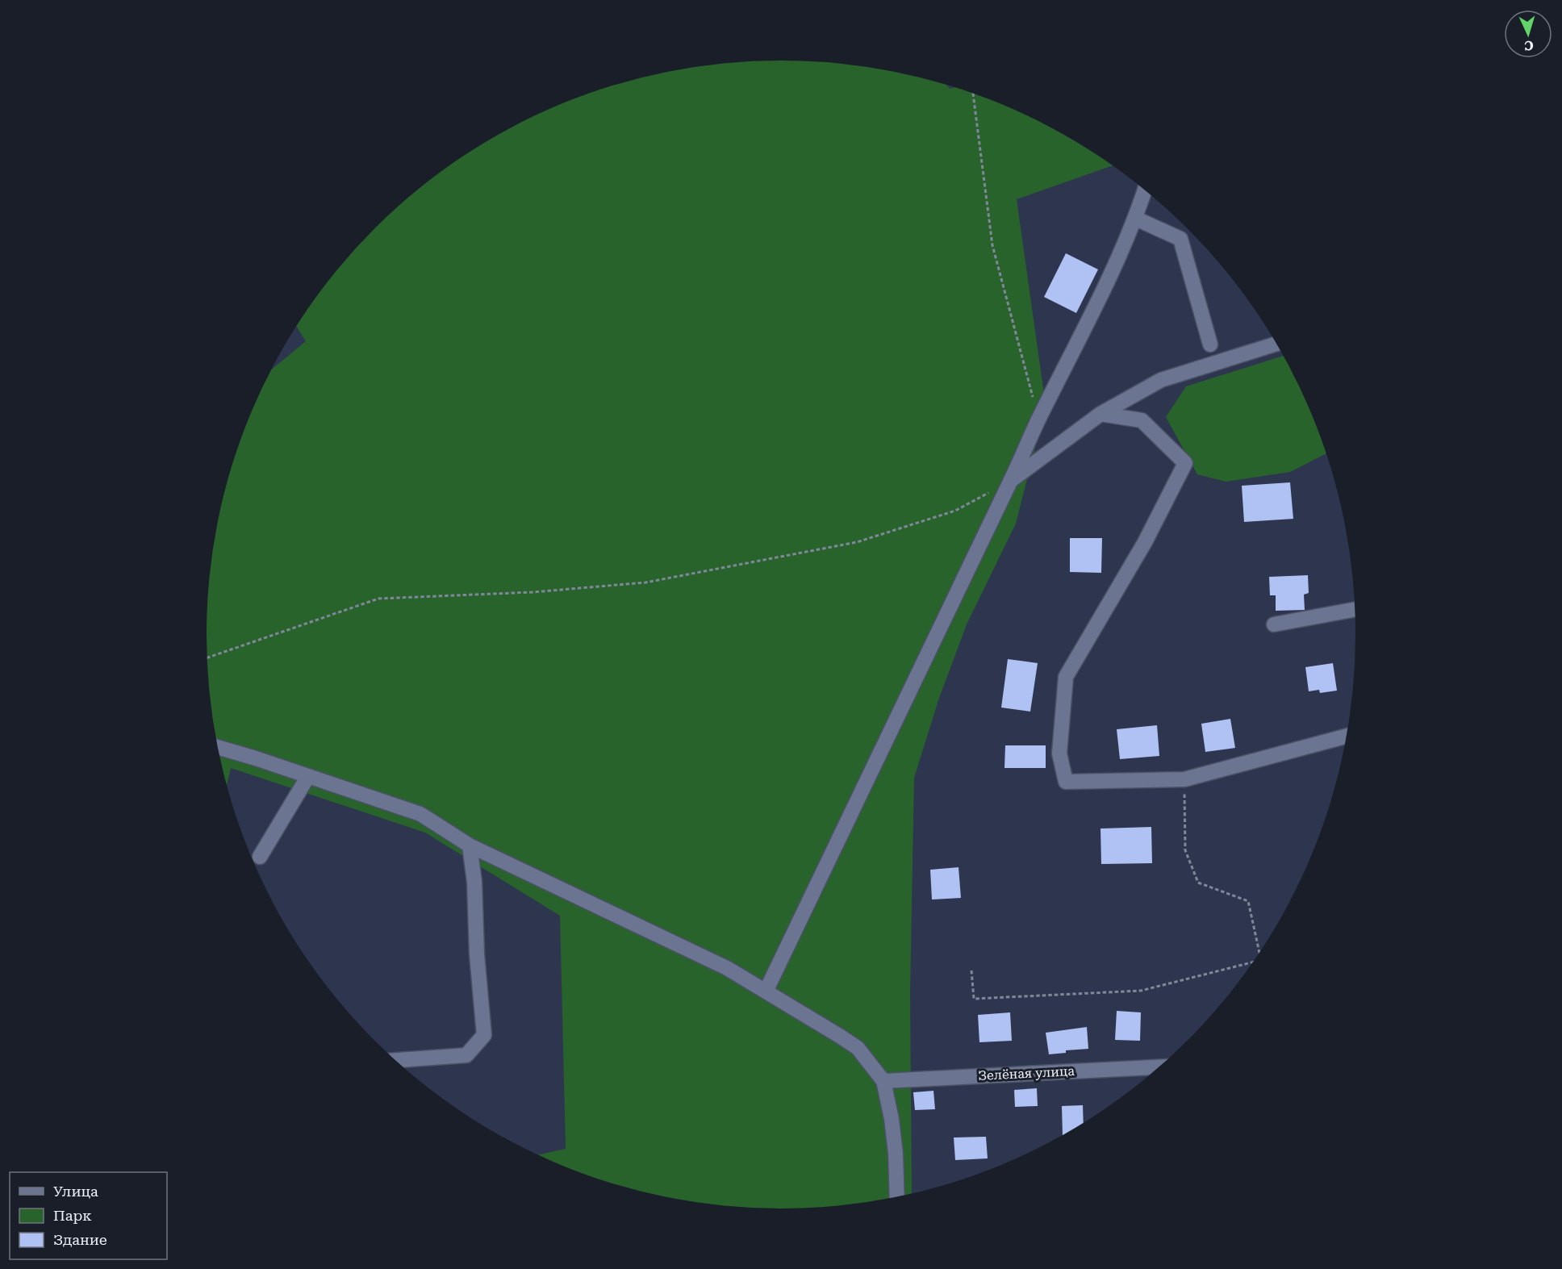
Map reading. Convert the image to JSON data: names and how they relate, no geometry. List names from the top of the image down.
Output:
{
  "streets": {
    "street": ["Зелёная улица"]
  },
  "legend": ["Улица", "Парк", "Здание"],
  "north": "bottom"
}
